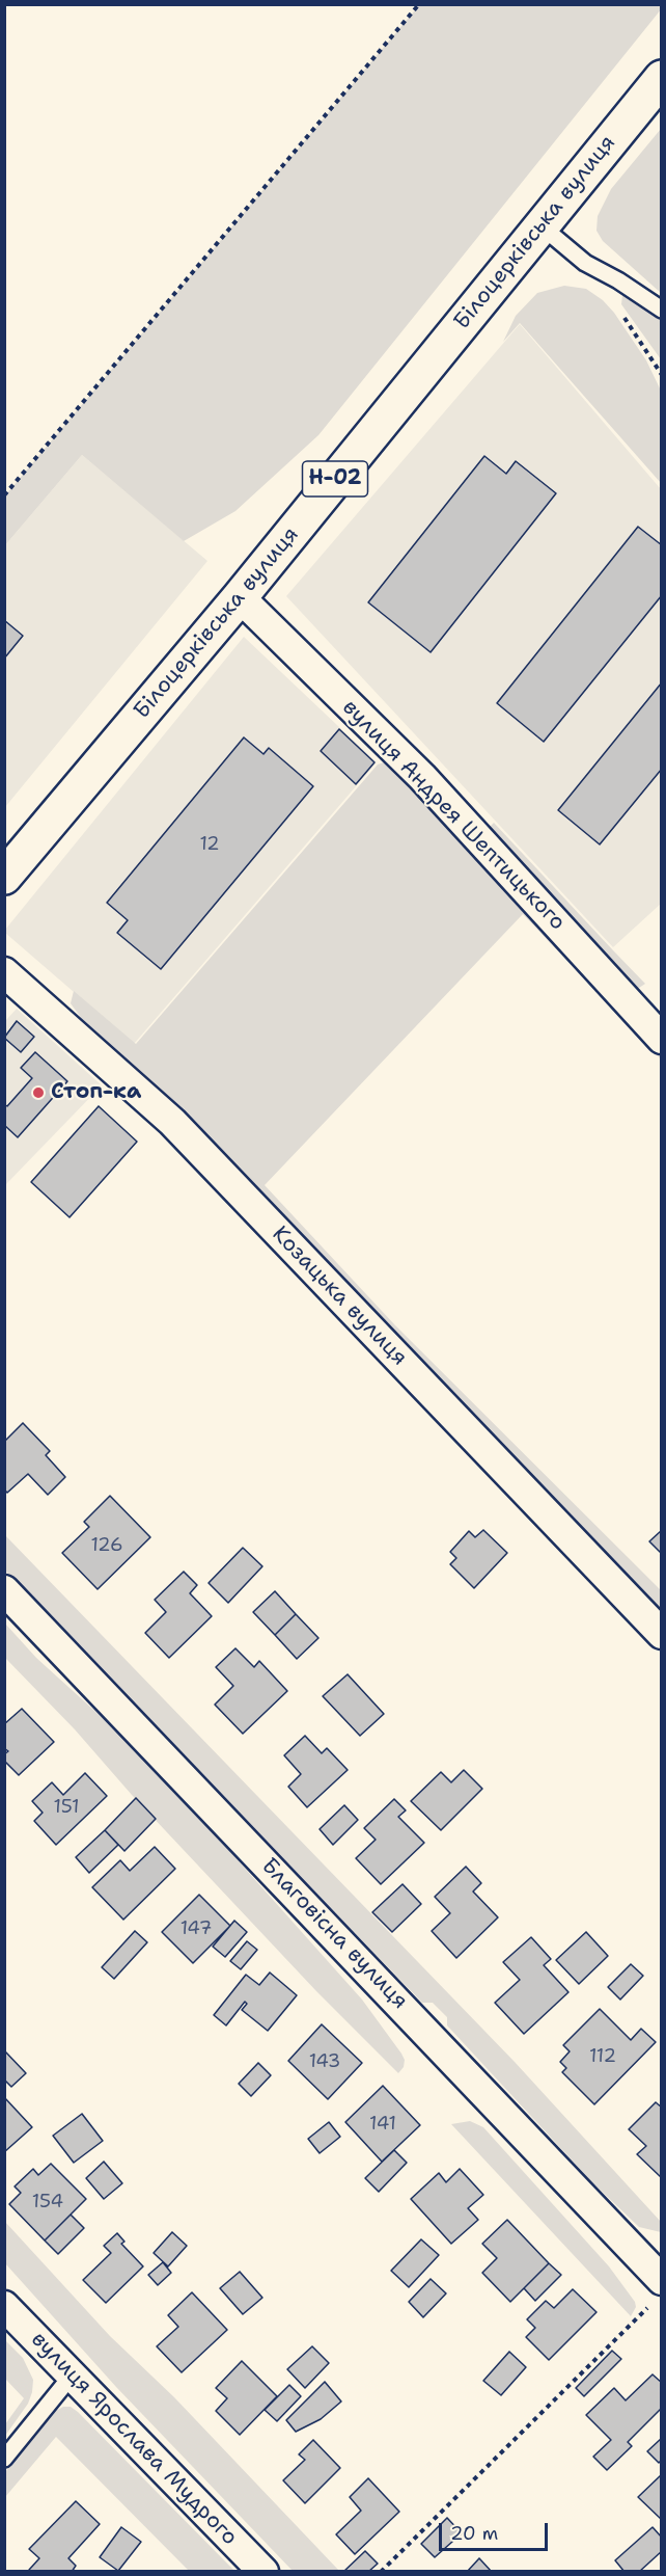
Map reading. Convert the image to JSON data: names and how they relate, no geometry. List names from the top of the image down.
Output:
{
  "streets": {
    "main road": ["Білоцерківська вулиця", "Н-02"],
    "street": [
      "вулиця Андрея Шептицького",
      "Козацька вулиця",
      "Благовісна вулиця",
      "вулиця Ярослава Мудрого"
    ]
  },
  "crossings": [
    ["Білоцерківська вулиця", "вулиця Андрея Шептицького"]
  ],
  "places": ["Стоп-ка"],
  "house_numbers": [
    "12",
    "126",
    "151",
    "147",
    "112",
    "143",
    "141",
    "154"
  ],
  "scale_bar": "20 m"
}
